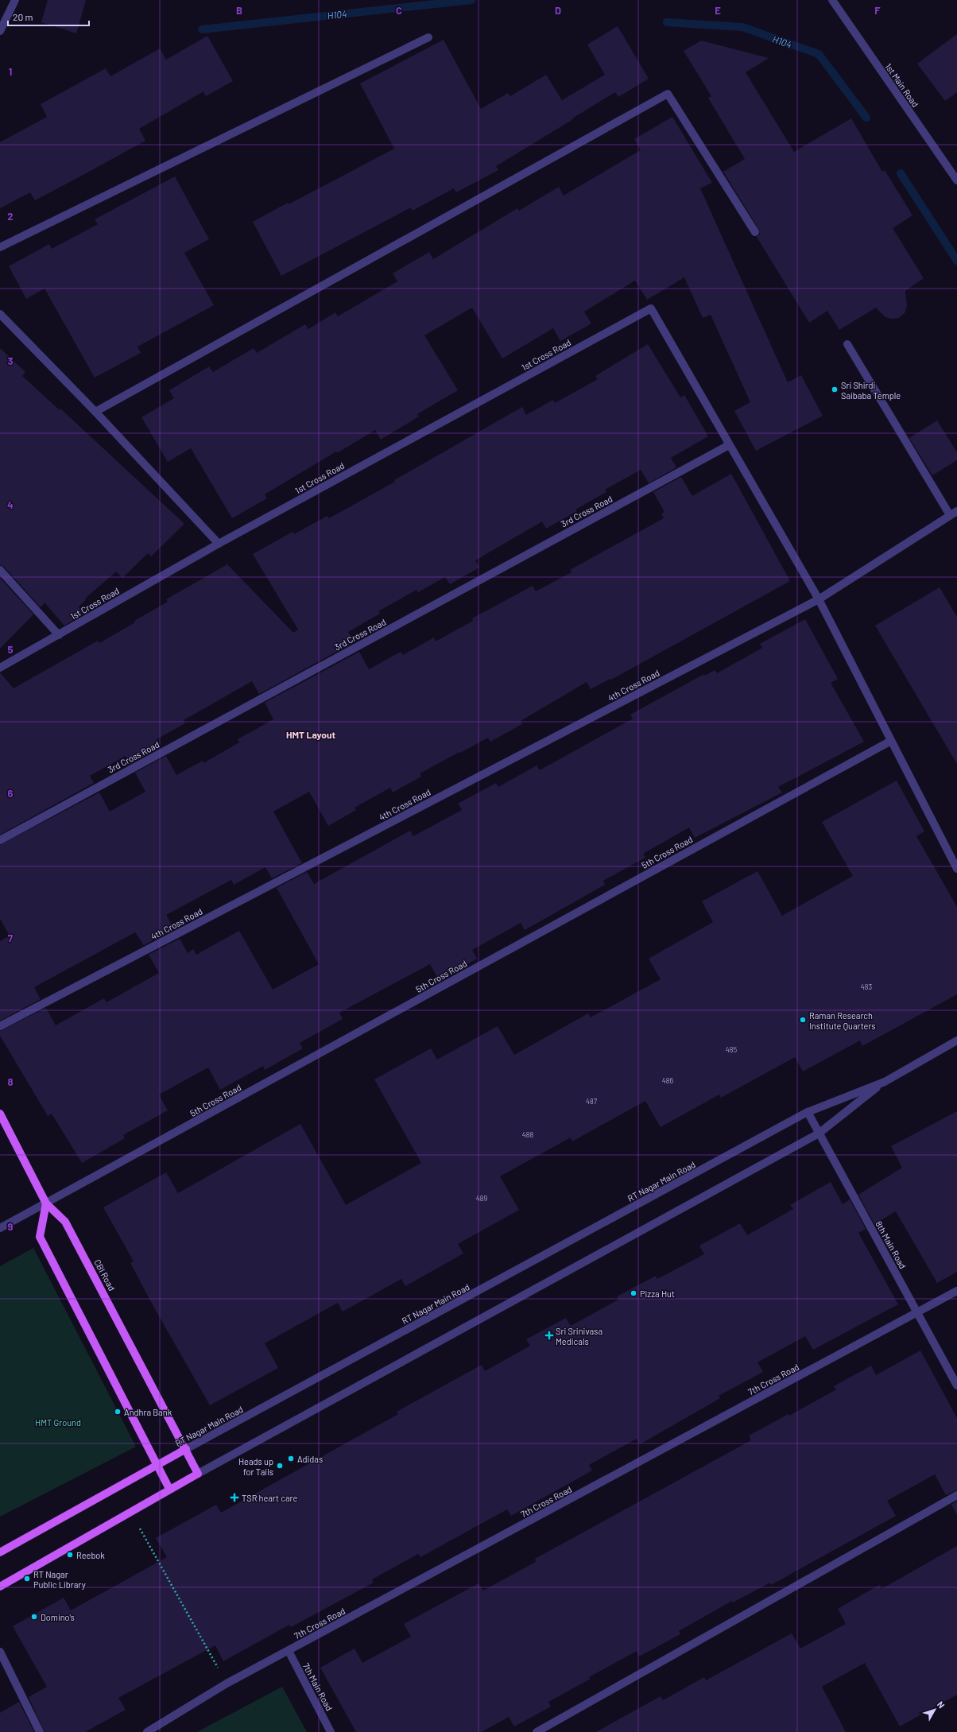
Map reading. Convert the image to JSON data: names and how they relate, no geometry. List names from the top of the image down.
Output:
{
  "streets": {
    "main road": ["RT Nagar Main Road", "CBI Road"],
    "street": [
      "1st Main Road",
      "1st Cross Road",
      "3rd Cross Road",
      "4th Cross Road",
      "5th Cross Road",
      "8th Main Road",
      "7th Cross Road",
      "7th Main Road"
    ]
  },
  "crossings": [
    ["1st Cross Road", "3rd Cross Road"],
    ["5th Cross Road", "CBI Road"],
    ["RT Nagar Main Road", "8th Main Road"],
    ["RT Nagar Main Road", "CBI Road"],
    ["8th Main Road", "7th Cross Road"],
    ["7th Cross Road", "7th Main Road"]
  ],
  "districts": ["HMT Layout"],
  "water": ["H104"],
  "parks": ["HMT Ground"],
  "places": {
    "other": [
      "Sri Shirdi Saibaba Temple",
      "Raman Research Institute Quarters",
      "Pizza Hut",
      "Andhra Bank",
      "Adidas",
      "Heads up for Tails",
      "Reebok",
      "RT Nagar Public Library",
      "Domino's"
    ],
    "health": ["Sri Srinivasa Medicals", "TSR heart care"]
  },
  "house_numbers": [
    "483",
    "485",
    "486",
    "487",
    "488",
    "489"
  ],
  "scale_bar": "20 m",
  "north": "top right",
  "grid": {
    "columns": [
      "B",
      "C",
      "D",
      "E",
      "F"
    ],
    "rows": [
      "1",
      "2",
      "3",
      "4",
      "5",
      "6",
      "7",
      "8",
      "9"
    ]
  }
}
